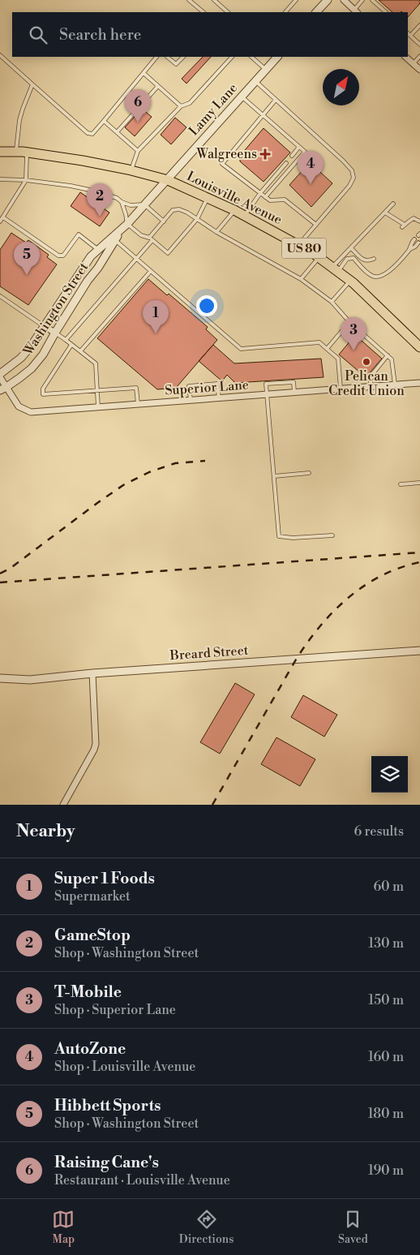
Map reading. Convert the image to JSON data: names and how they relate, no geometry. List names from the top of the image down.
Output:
{
  "streets": {
    "main road": ["Louisville Avenue", "US 80"],
    "street": [
      "Lamy Lane",
      "Washington Street",
      "Superior Lane",
      "Breard Street"
    ]
  },
  "crossings": [
    ["Lamy Lane", "Louisville Avenue"],
    ["Lamy Lane", "Washington Street"],
    ["Louisville Avenue", "Washington Street"],
    ["Washington Street", "Superior Lane"]
  ],
  "places": {
    "health": ["Walgreens"],
    "other": ["Pelican Credit Union"]
  },
  "north": "top right",
  "page": {
    "search": "Search here",
    "pins": [
      "6",
      "4",
      "2",
      "5",
      "1",
      "3"
    ],
    "heading": ["Nearby", "6 results"],
    "list": [
      {
        "mark": "1",
        "name": "Super 1 Foods",
        "note": "Supermarket",
        "value": "60 m"
      },
      {
        "mark": "2",
        "name": "GameStop",
        "note": "Shop · Washington Street",
        "value": "130 m"
      },
      {
        "mark": "3",
        "name": "T-Mobile",
        "note": "Shop · Superior Lane",
        "value": "150 m"
      },
      {
        "mark": "4",
        "name": "AutoZone",
        "note": "Shop · Louisville Avenue",
        "value": "160 m"
      },
      {
        "mark": "5",
        "name": "Hibbett Sports",
        "note": "Shop · Washington Street",
        "value": "180 m"
      },
      {
        "mark": "6",
        "name": "Raising Cane's",
        "note": "Restaurant · Louisville Avenue",
        "value": "190 m"
      }
    ],
    "nav": ["Map", "Directions", "Saved"]
  }
}
